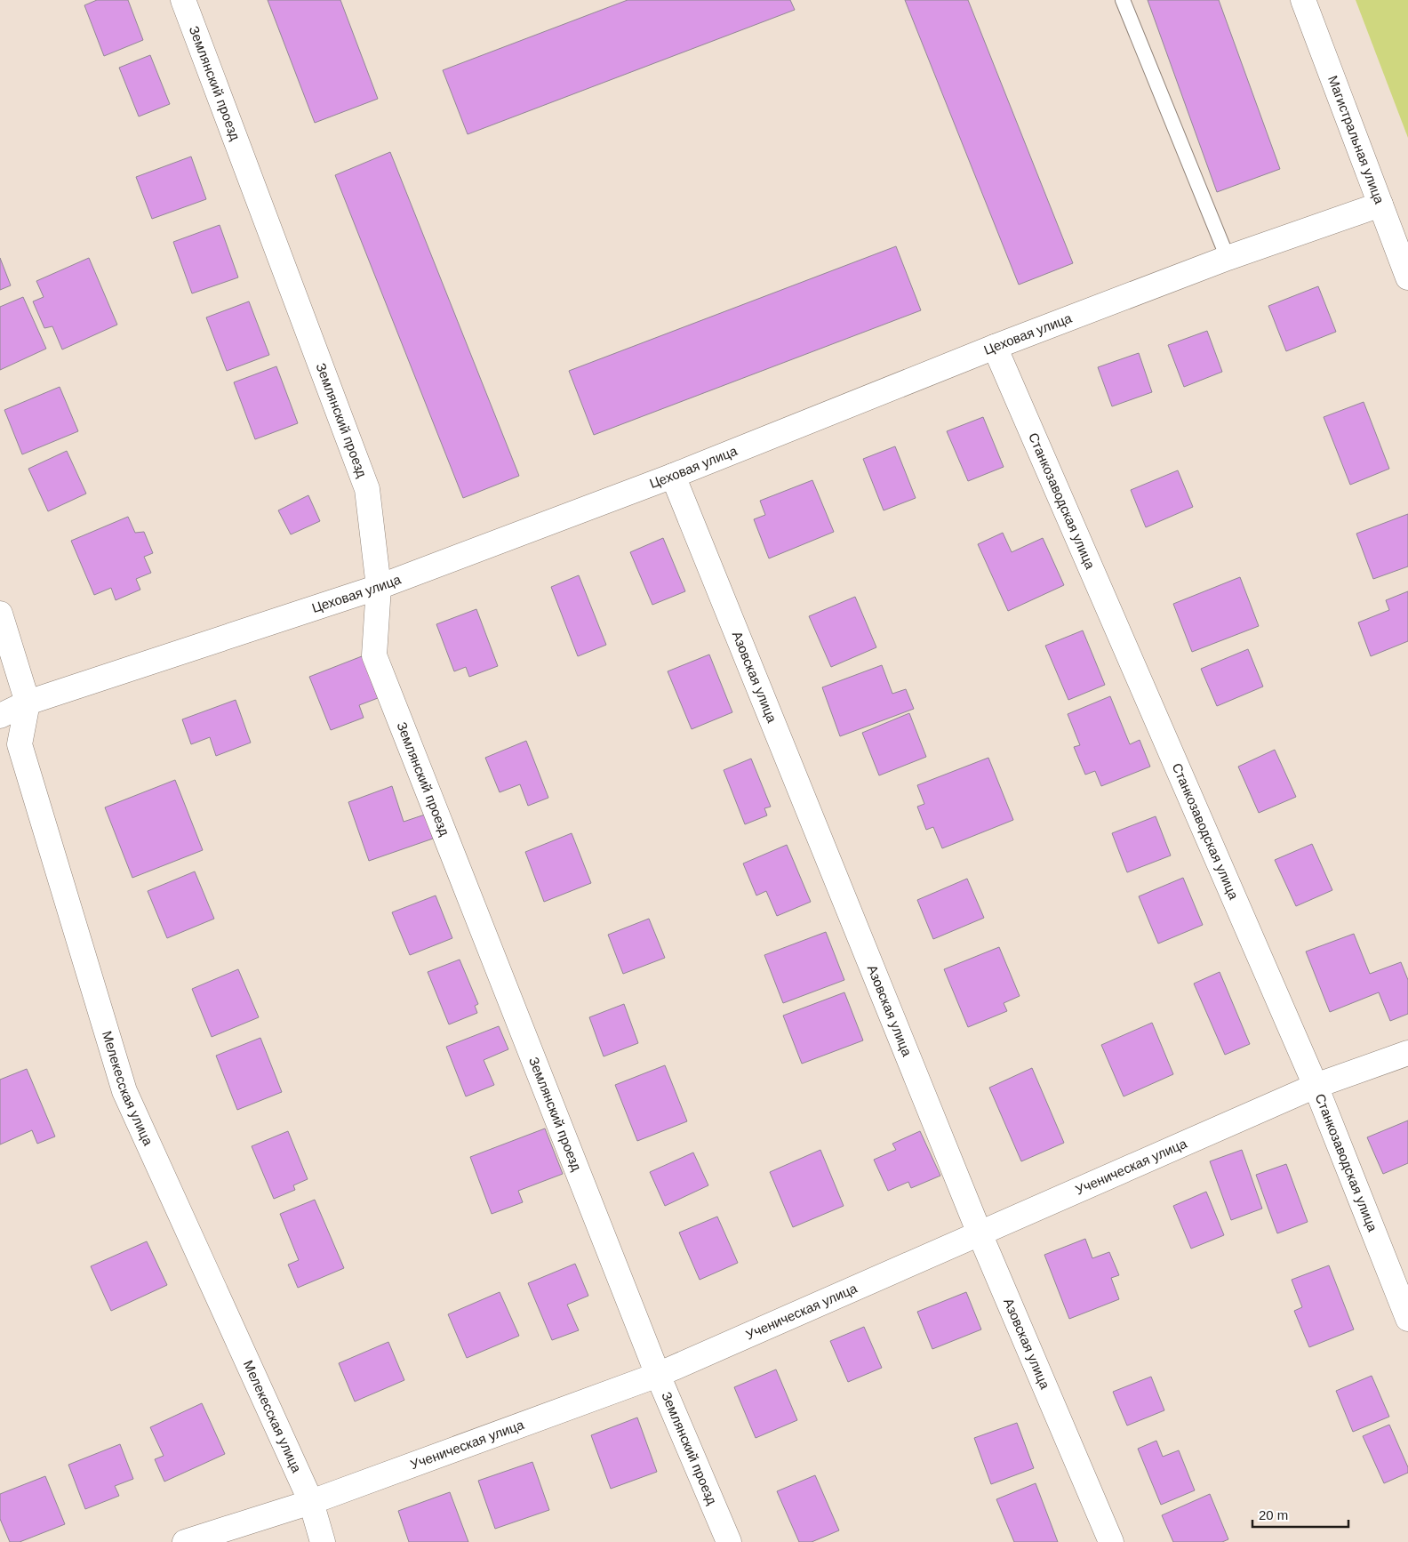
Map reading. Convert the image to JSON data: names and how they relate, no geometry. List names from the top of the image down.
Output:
{
  "streets": {
    "street": [
      "Землянский проезд",
      "Магистральная улица",
      "Цеховая улица",
      "Станкозаводская улица",
      "Азовская улица",
      "Мелекесская улица",
      "Ученическая улица"
    ]
  },
  "crossings": [
    ["Землянский проезд", "Цеховая улица"],
    ["Землянский проезд", "Ученическая улица"],
    ["Магистральная улица", "Цеховая улица"],
    ["Цеховая улица", "Станкозаводская улица"],
    ["Цеховая улица", "Азовская улица"],
    ["Цеховая улица", "Мелекесская улица"],
    ["Станкозаводская улица", "Ученическая улица"],
    ["Азовская улица", "Ученическая улица"],
    ["Мелекесская улица", "Ученическая улица"]
  ],
  "scale_bar": "20 m"
}
